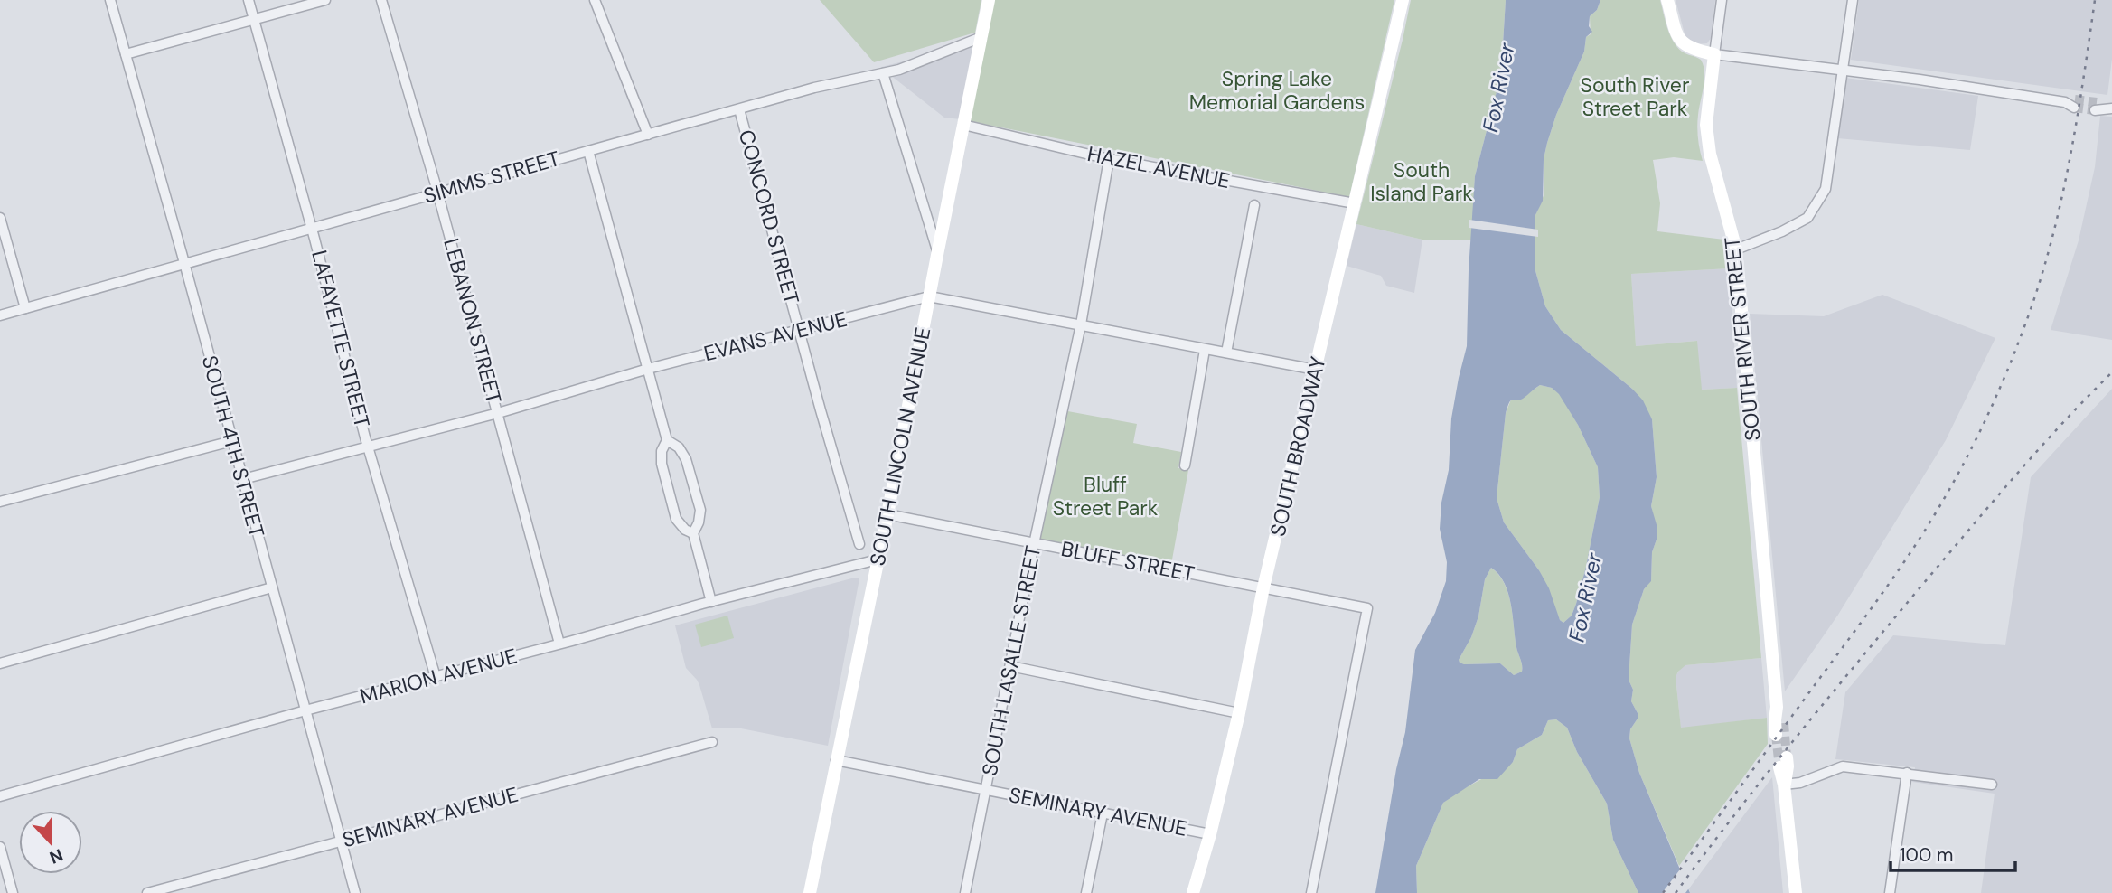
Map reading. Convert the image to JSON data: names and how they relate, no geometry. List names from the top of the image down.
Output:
{
  "streets": {
    "street": [
      "HAZEL AVENUE",
      "SIMMS STREET",
      "CONCORD STREET",
      "LEBANON STREET",
      "EVANS AVENUE",
      "LAFAYETTE STREET",
      "SOUTH RIVER STREET",
      "SOUTH 4TH STREET",
      "SOUTH LINCOLN AVENUE",
      "SOUTH BROADWAY",
      "BLUFF STREET",
      "SOUTH LASALLE STREET",
      "MARION AVENUE",
      "SEMINARY AVENUE"
    ]
  },
  "crossings": [
    ["HAZEL AVENUE", "SOUTH LINCOLN AVENUE"],
    ["HAZEL AVENUE", "SOUTH BROADWAY"],
    ["HAZEL AVENUE", "SOUTH LASALLE STREET"],
    ["SIMMS STREET", "CONCORD STREET"],
    ["SIMMS STREET", "LEBANON STREET"],
    ["SIMMS STREET", "LAFAYETTE STREET"],
    ["SIMMS STREET", "SOUTH 4TH STREET"],
    ["SIMMS STREET", "SOUTH LINCOLN AVENUE"],
    ["CONCORD STREET", "EVANS AVENUE"],
    ["LEBANON STREET", "EVANS AVENUE"],
    ["LEBANON STREET", "MARION AVENUE"],
    ["EVANS AVENUE", "LAFAYETTE STREET"],
    ["EVANS AVENUE", "SOUTH 4TH STREET"],
    ["EVANS AVENUE", "SOUTH LINCOLN AVENUE"],
    ["EVANS AVENUE", "SOUTH BROADWAY"],
    ["EVANS AVENUE", "SOUTH LASALLE STREET"],
    ["LAFAYETTE STREET", "MARION AVENUE"],
    ["SOUTH 4TH STREET", "MARION AVENUE"],
    ["SOUTH 4TH STREET", "SEMINARY AVENUE"],
    ["SOUTH LINCOLN AVENUE", "BLUFF STREET"],
    ["SOUTH LINCOLN AVENUE", "MARION AVENUE"],
    ["SOUTH LINCOLN AVENUE", "SEMINARY AVENUE"],
    ["SOUTH BROADWAY", "BLUFF STREET"],
    ["SOUTH BROADWAY", "SEMINARY AVENUE"],
    ["BLUFF STREET", "SOUTH LASALLE STREET"],
    ["SOUTH LASALLE STREET", "SEMINARY AVENUE"]
  ],
  "water": ["Fox River"],
  "parks": [
    "Spring Lake Memorial Gardens",
    "South River Street Park",
    "South Island Park",
    "Bluff Street Park"
  ],
  "scale_bar": "100 m",
  "north": "bottom"
}
